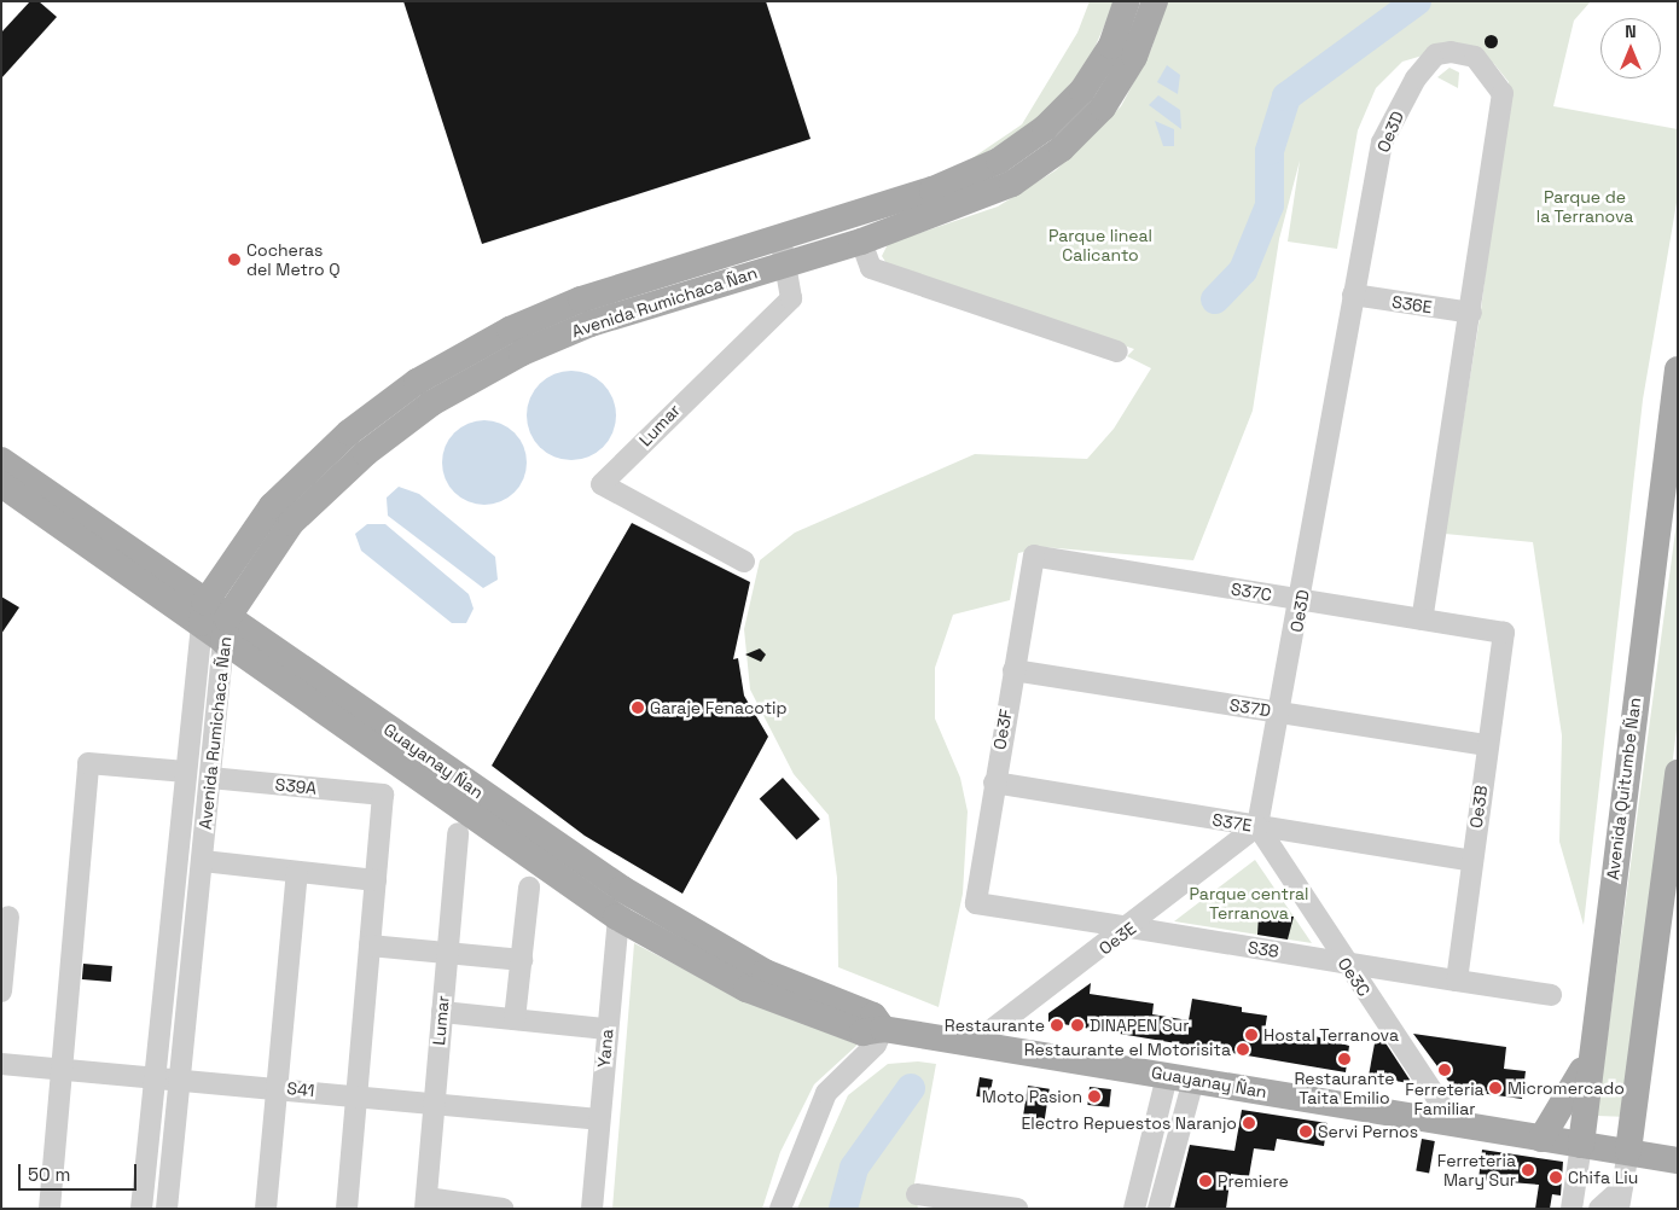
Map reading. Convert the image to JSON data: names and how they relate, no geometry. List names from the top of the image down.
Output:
{
  "streets": {
    "main road": ["Avenida Rumichaca Ñan", "Guayanay Ñan", "Avenida Quitumbe Ñan"],
    "street": [
      "Oe3D",
      "S36E",
      "Lumar",
      "S37C",
      "S37D",
      "Oe3F",
      "S39A",
      "Oe3B",
      "S37E",
      "Oe3E",
      "S38",
      "Oe3C",
      "Yana",
      "S41"
    ]
  },
  "crossings": [
    ["Oe3D", "S36E"],
    ["Oe3D", "S37C"],
    ["Oe3D", "S37D"],
    ["Oe3D", "S37E"],
    ["Oe3D", "Oe3E"],
    ["Oe3D", "Oe3C"],
    ["Avenida Rumichaca Ñan", "Lumar"],
    ["Avenida Rumichaca Ñan", "Guayanay Ñan"],
    ["Avenida Rumichaca Ñan", "S39A"],
    ["Avenida Rumichaca Ñan", "S41"],
    ["Lumar", "S41"],
    ["S37C", "Oe3F"],
    ["S37C", "Oe3B"],
    ["S37D", "Oe3F"],
    ["S37D", "Oe3B"],
    ["Oe3F", "S37E"],
    ["Oe3F", "S38"],
    ["Guayanay Ñan", "Avenida Quitumbe Ñan"],
    ["Guayanay Ñan", "Oe3E"],
    ["Guayanay Ñan", "Oe3C"],
    ["Guayanay Ñan", "Yana"],
    ["Oe3B", "S37E"],
    ["Oe3B", "S38"],
    ["S37E", "Oe3E"],
    ["S37E", "Oe3C"],
    ["Oe3E", "S38"],
    ["Oe3E", "Oe3C"],
    ["S38", "Oe3C"],
    ["Yana", "S41"]
  ],
  "parks": ["Parque de la Terranova", "Parque lineal Calicanto", "Parque central Terranova"],
  "places": [
    "Cocheras del Metro Q",
    "Garaje Fenacotip",
    "Restaurante",
    "DINAPEN Sur",
    "Hostal Terranova",
    "Restaurante el Motorisita",
    "Restaurante Taita Emilio",
    "Ferreteria Familiar",
    "Micromercado",
    "Moto Pasion",
    "Electro Repuestos Naranjo",
    "Servi Pernos",
    "Ferreteria Mary Sur",
    "Chifa Liu",
    "Premiere"
  ],
  "scale_bar": "50 m",
  "north": "top"
}
